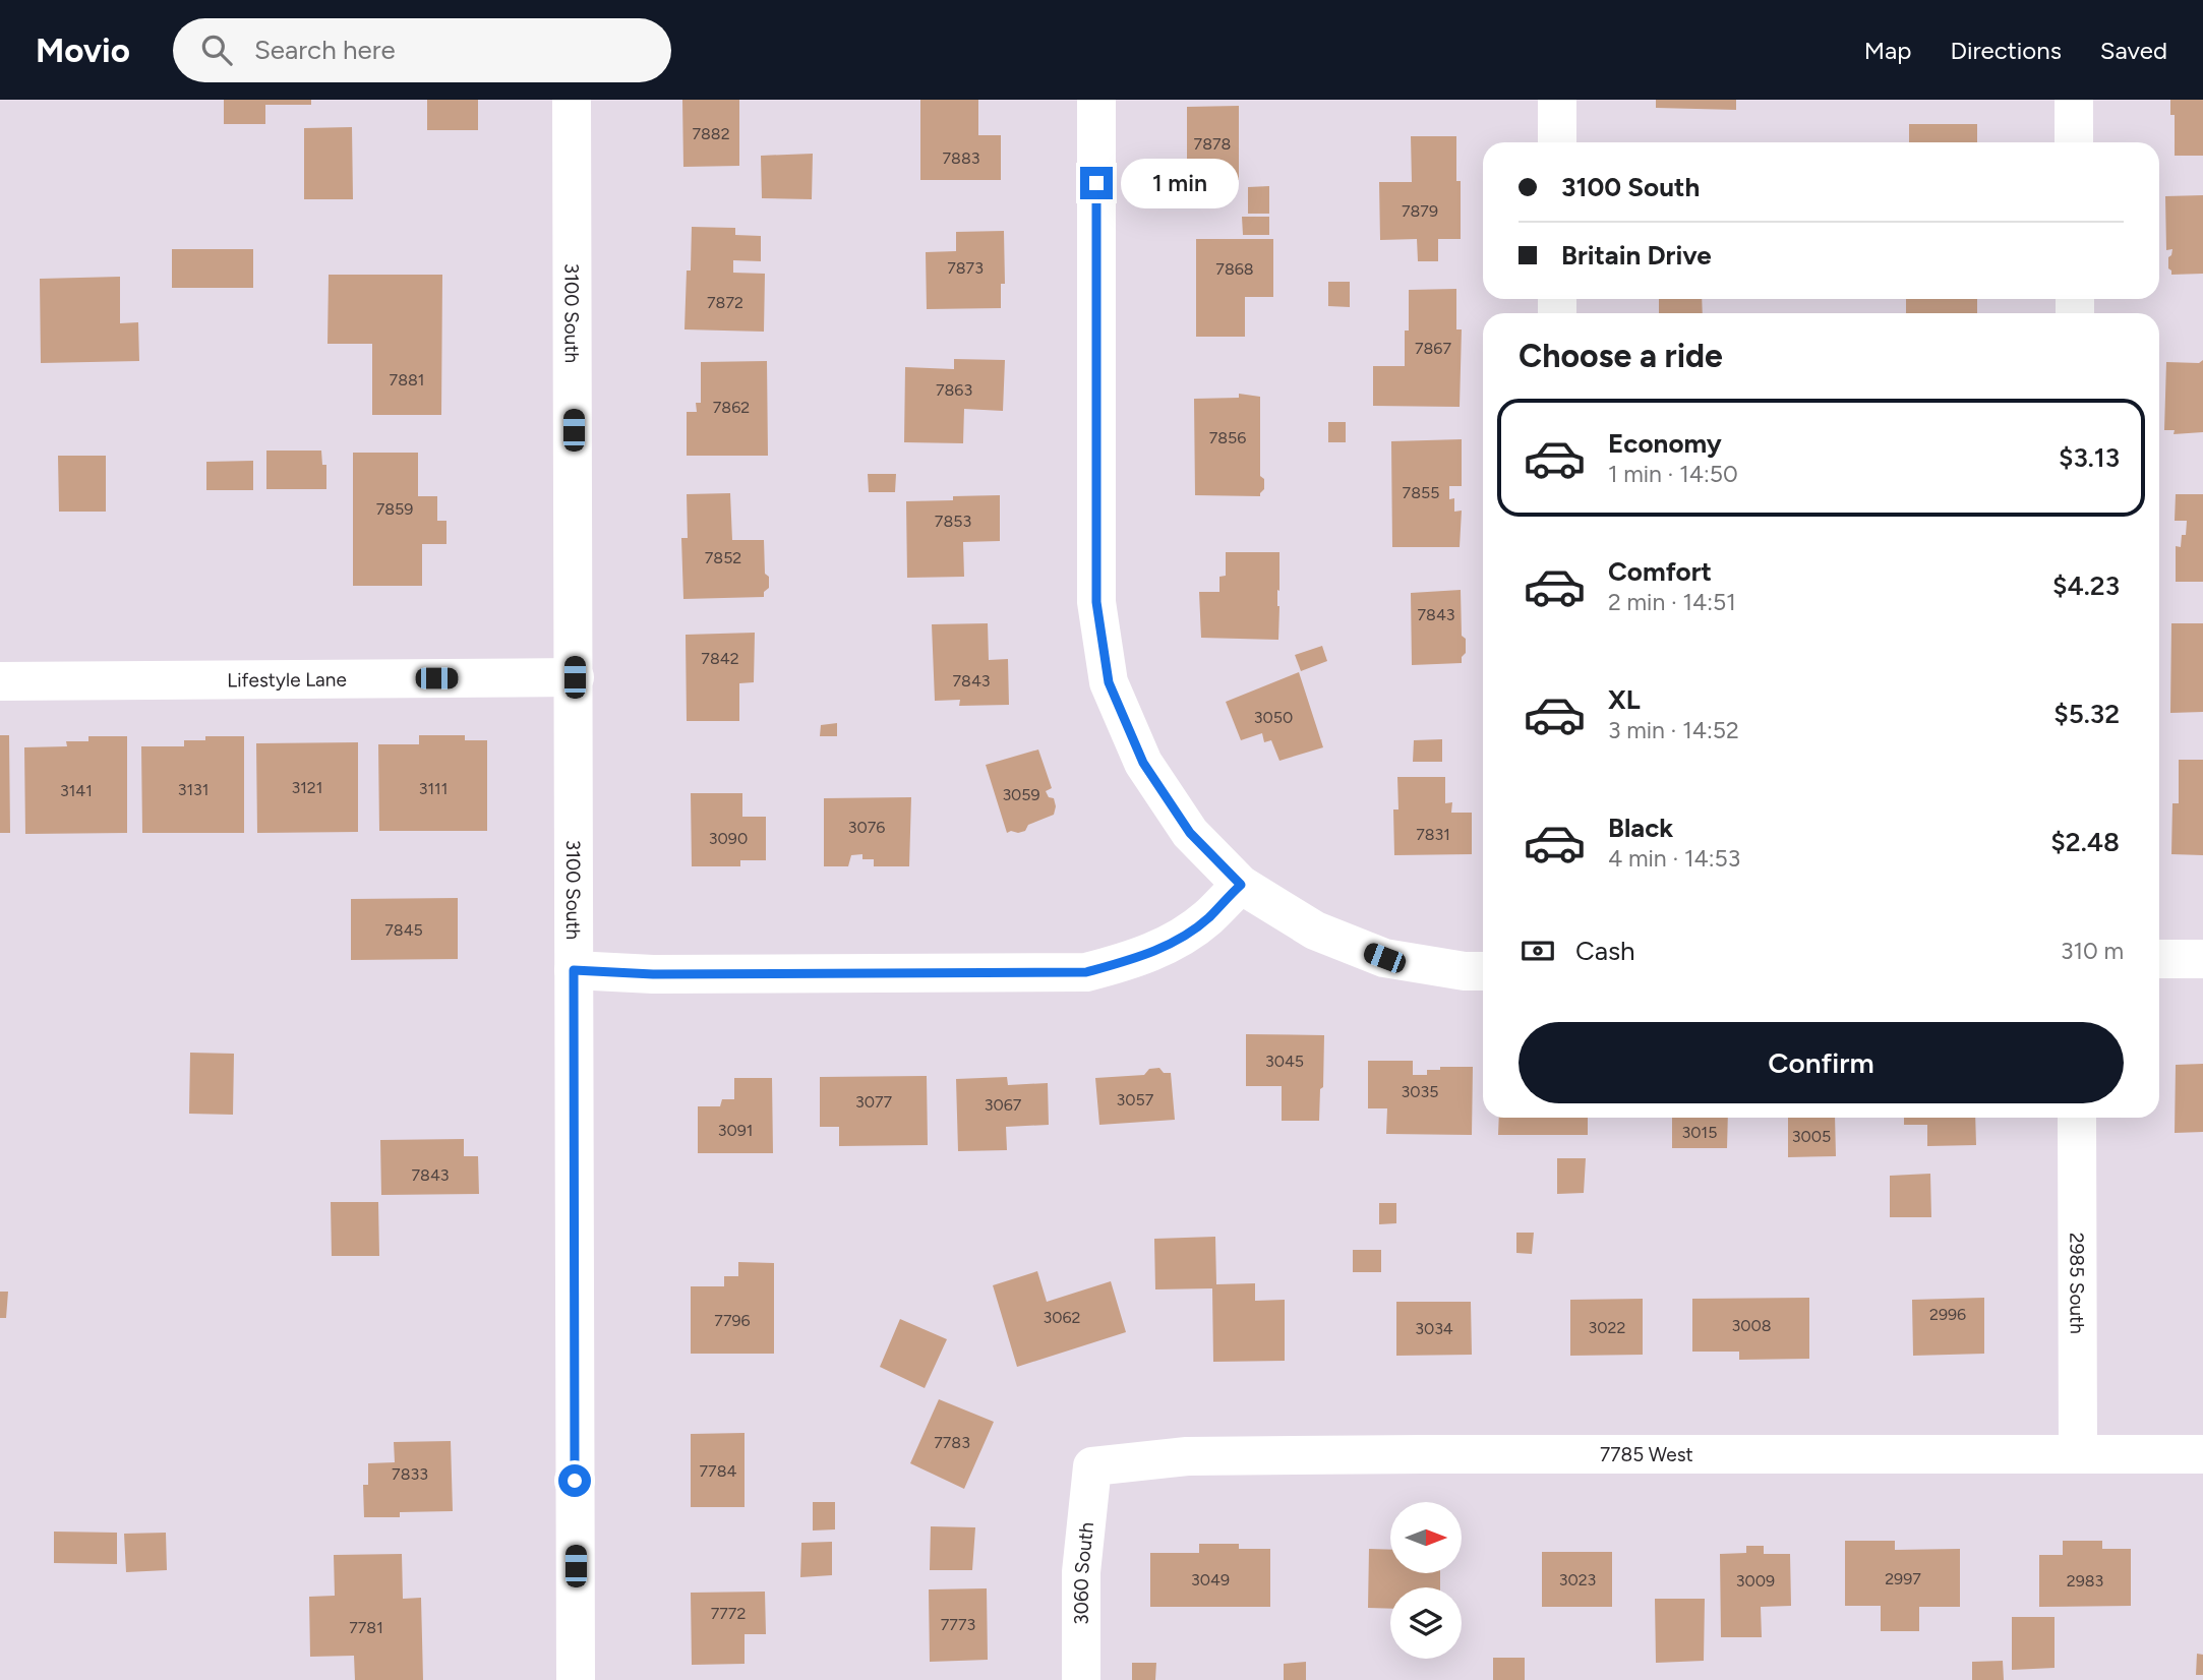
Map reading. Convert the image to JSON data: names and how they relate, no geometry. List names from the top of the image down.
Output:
{
  "streets": {
    "street": [
      "3100 South",
      "Lifestyle Lane",
      "2985 South",
      "7785 West",
      "3060 South"
    ]
  },
  "crossings": [
    ["3100 South", "Lifestyle Lane"],
    ["2985 South", "7785 West"],
    ["7785 West", "3060 South"]
  ],
  "house_numbers": [
    "7882",
    "7878",
    "7883",
    "7879",
    "7873",
    "7868",
    "7872",
    "7867",
    "7881",
    "7863",
    "7862",
    "7856",
    "7855",
    "7859",
    "7853",
    "7852",
    "7843",
    "7842",
    "7843",
    "3050",
    "3121",
    "3111",
    "3131",
    "3141",
    "3059",
    "3076",
    "7831",
    "3090",
    "7845",
    "3045",
    "3035",
    "3057",
    "3077",
    "3067",
    "3091",
    "3015",
    "3005",
    "7843",
    "2996",
    "3062",
    "7796",
    "3008",
    "3022",
    "3034",
    "7783",
    "7784",
    "7833",
    "2997",
    "3049",
    "3023",
    "3009",
    "2983",
    "7772",
    "7773",
    "7781"
  ],
  "north": "right",
  "page": {
    "header": "Movio",
    "search": "Search here",
    "nav": ["Map", "Directions", "Saved"],
    "banner": ["3100 South", "Britain Drive"],
    "bubble": "1 min",
    "heading": "Choose a ride",
    "list": [
      {
        "name": "Economy",
        "note": "1 min · 14:50",
        "value": "$3.13"
      },
      {
        "name": "Comfort",
        "note": "2 min · 14:51",
        "value": "$4.23"
      },
      {
        "name": "XL",
        "note": "3 min · 14:52",
        "value": "$5.32"
      },
      {
        "name": "Black",
        "note": "4 min · 14:53",
        "value": "$2.48"
      }
    ],
    "pay": ["Cash", "310 m"],
    "buttons": "Confirm"
  }
}
